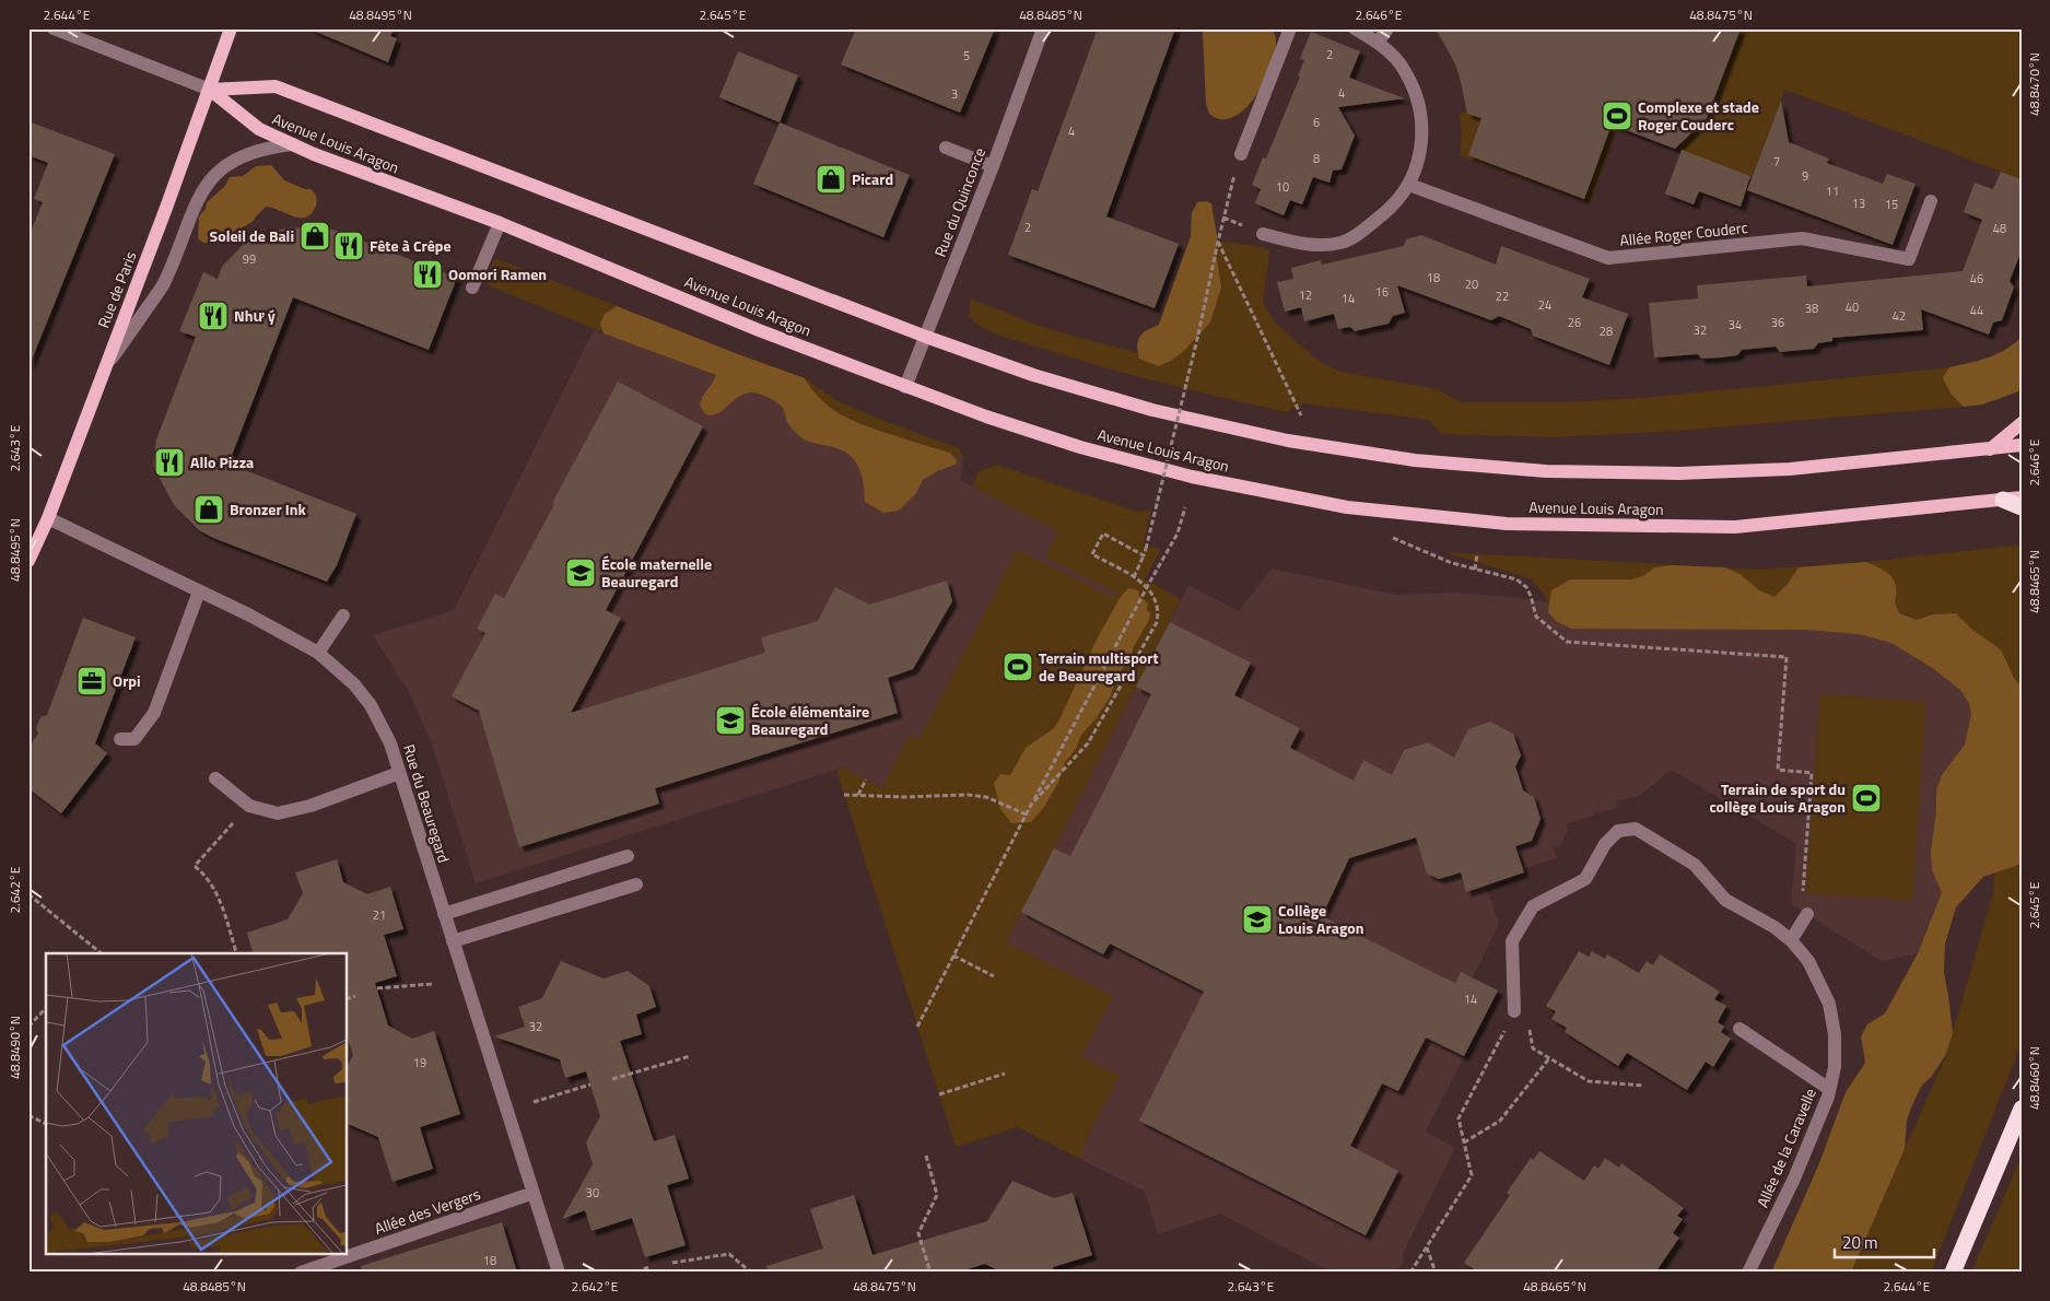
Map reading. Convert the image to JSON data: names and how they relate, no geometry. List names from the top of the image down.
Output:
{
  "streets": {
    "main road": ["Avenue Louis Aragon", "Rue de Paris"],
    "street": [
      "Rue du Quinconce",
      "Allée Roger Couderc",
      "Rue du Beauregard",
      "Allée de la Caravelle",
      "Allée des Vergers"
    ]
  },
  "crossings": [
    ["Avenue Louis Aragon", "Rue du Quinconce"],
    ["Avenue Louis Aragon", "Rue de Paris"],
    ["Rue de Paris", "Rue du Beauregard"],
    ["Rue du Beauregard", "Allée des Vergers"]
  ],
  "places": {
    "sports": ["Complexe et stade Roger Couderc", "Terrain multisport de Beauregard", "Terrain de sport du collège Louis Aragon"],
    "shop": ["Picard", "Soleil de Bali", "Bronzer Ink"],
    "restaurant": [
      "Fête à Crêpe",
      "Oomori Ramen",
      "Như ý",
      "Allo Pizza"
    ],
    "school or university": ["École maternelle Beauregard", "École élémentaire Beauregard", "Collège Louis Aragon"],
    "office": ["Orpi"]
  },
  "house_numbers": [
    "2",
    "5",
    "4",
    "3",
    "6",
    "4",
    "8",
    "7",
    "9",
    "10",
    "11",
    "13",
    "15",
    "2",
    "48",
    "99",
    "18",
    "46",
    "20",
    "16",
    "12",
    "22",
    "14",
    "24",
    "40",
    "38",
    "44",
    "42",
    "26",
    "36",
    "34",
    "32",
    "28",
    "21",
    "14",
    "32",
    "19",
    "30",
    "18"
  ],
  "scale_bar": "20 m",
  "coordinates": [
    "2.644°E",
    "48.8495°N",
    "2.645°E",
    "48.8485°N",
    "2.646°E",
    "48.8475°N",
    "48.8470°N",
    "2.643°E",
    "48.8465°N",
    "2.642°E",
    "48.8490°N",
    "48.8460°N"
  ]
}
